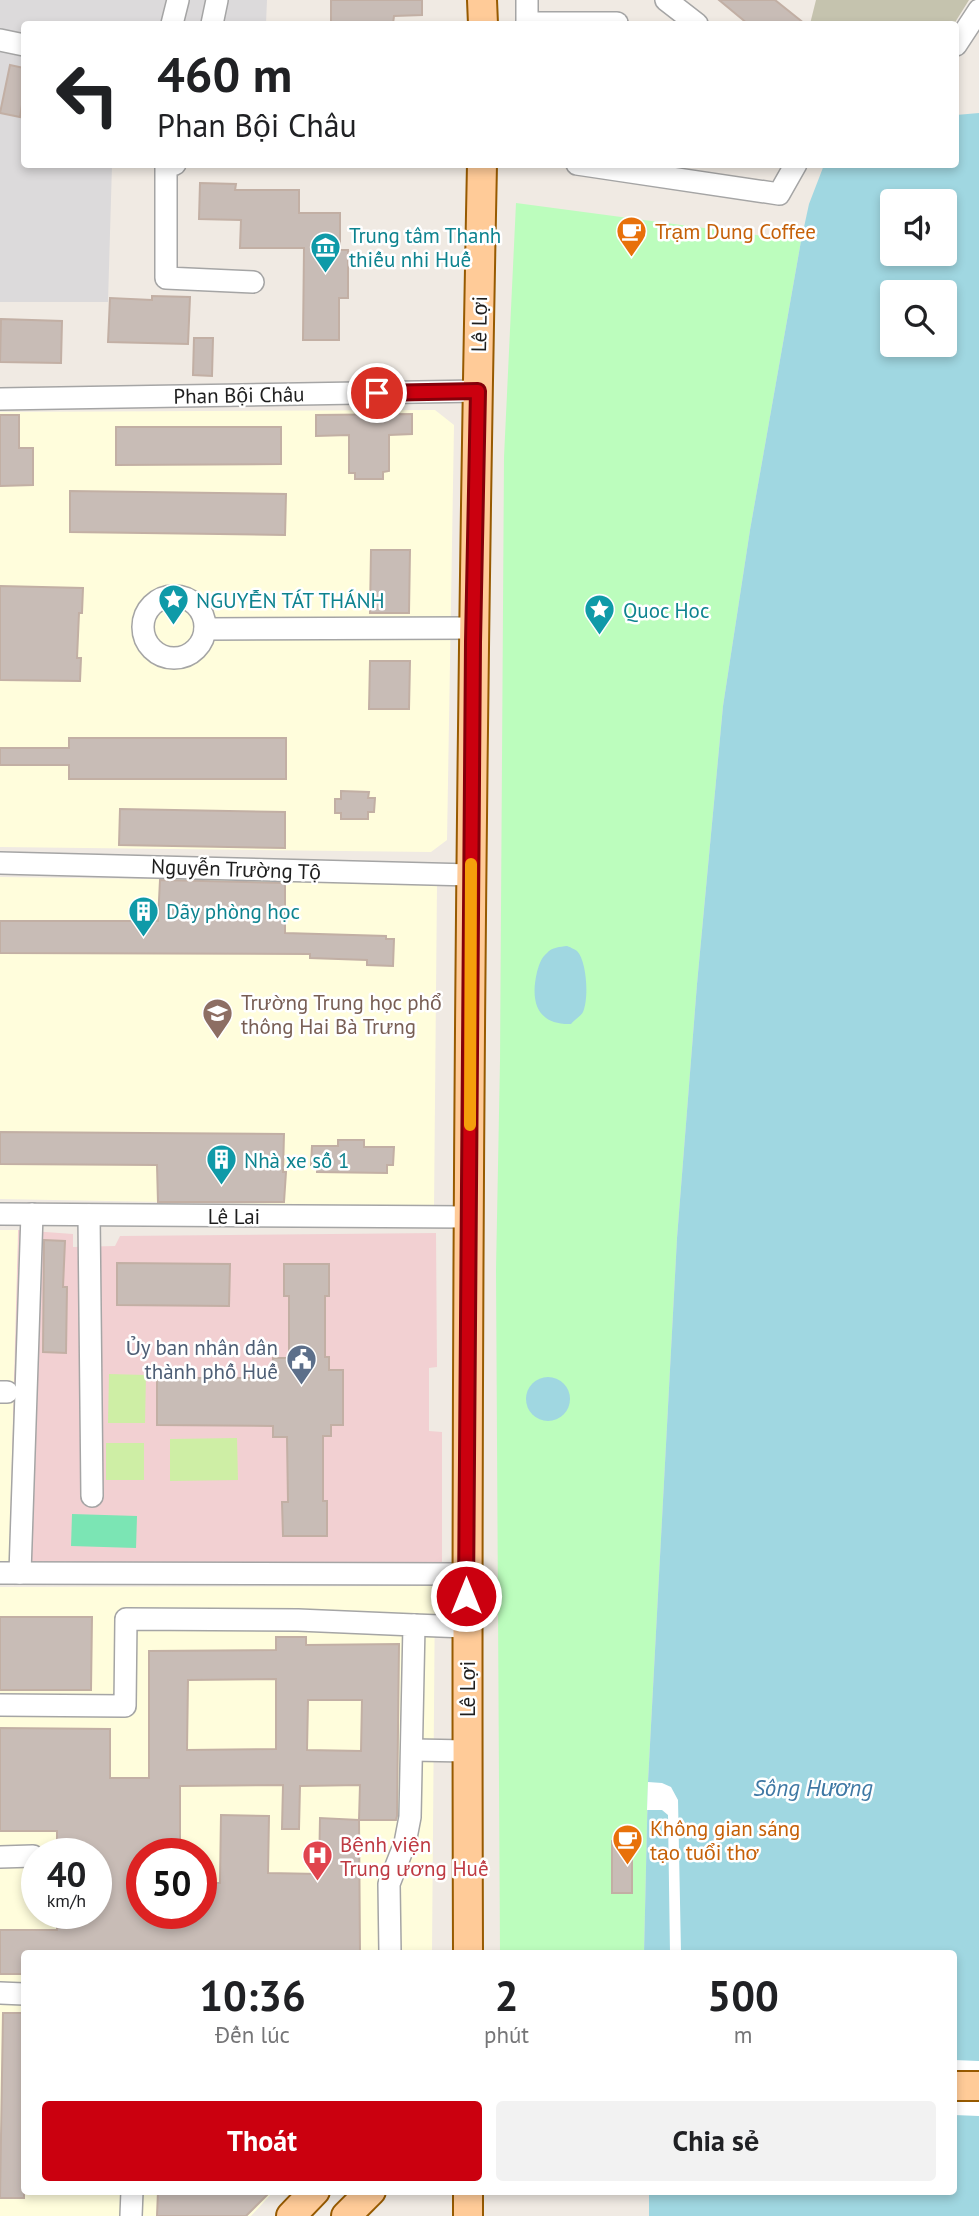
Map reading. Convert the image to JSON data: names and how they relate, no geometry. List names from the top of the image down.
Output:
{
  "streets": {
    "main road": ["Lê Lợi"],
    "street": ["Phan Bội Châu", "Nguyễn Trường Tộ", "Lê Lai"]
  },
  "crossings": [
    ["Lê Lợi", "Phan Bội Châu"],
    ["Lê Lợi", "Nguyễn Trường Tộ"],
    ["Lê Lợi", "Lê Lai"]
  ],
  "water": ["Sông Hương"],
  "places": {
    "cafe": ["Trạm Dung Coffee", "Không gian sáng tạo tuổi thơ"],
    "museum": ["Trung tâm Thanh thiếu nhi Huế"],
    "place": ["NGUYỄN TÁT THÁNH", "Quoc Hoc"],
    "building": ["Dãy phòng học", "Nhà xe số 1"],
    "school or university": ["Trường Trung học phổ thông Hai Bà Trưng"],
    "public building": ["Ủy ban nhân dân thành phố Huế"],
    "hospital": ["Bệnh viện Trung ương Huế"]
  },
  "page": {
    "turn": ["460 m", "Phan Bội Châu"],
    "speed": "40 km/h",
    "limit": "50",
    "eta": [
      "10:36",
      "Đến lúc",
      "2",
      "phút",
      "500",
      "m"
    ],
    "buttons": ["Thoát", "Chia sẻ"]
  }
}
